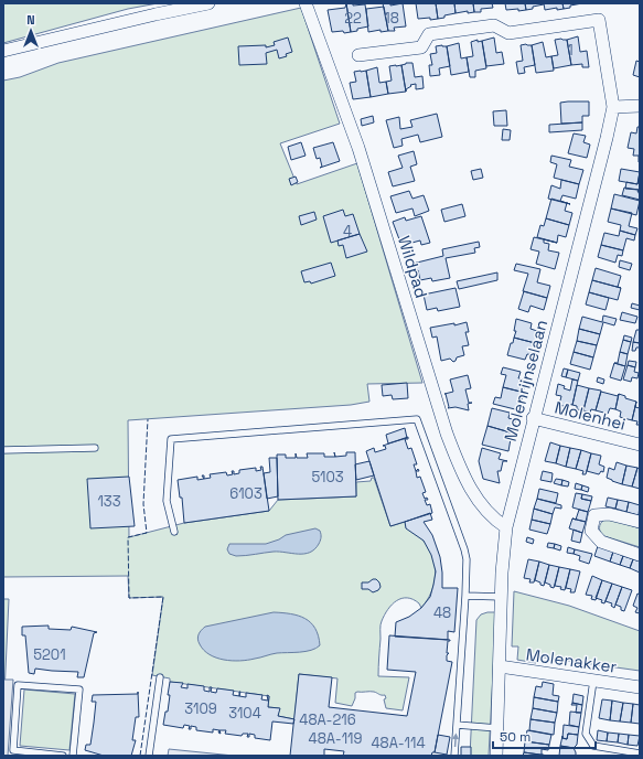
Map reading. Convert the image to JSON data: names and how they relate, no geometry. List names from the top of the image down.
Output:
{
  "streets": {
    "street": [
      "Wildpad",
      "Molenrijnselaan",
      "Molenhei",
      "Molenakker"
    ]
  },
  "crossings": [
    ["Wildpad", "Molenrijnselaan"],
    ["Molenrijnselaan", "Molenhei"],
    ["Molenrijnselaan", "Molenakker"]
  ],
  "house_numbers": [
    "22",
    "18",
    "1",
    "4",
    "5103",
    "6103",
    "133",
    "48",
    "5201",
    "3109",
    "3104",
    "48A-216",
    "48A-119",
    "48A-114"
  ],
  "scale_bar": "50 m",
  "north": "top"
}
